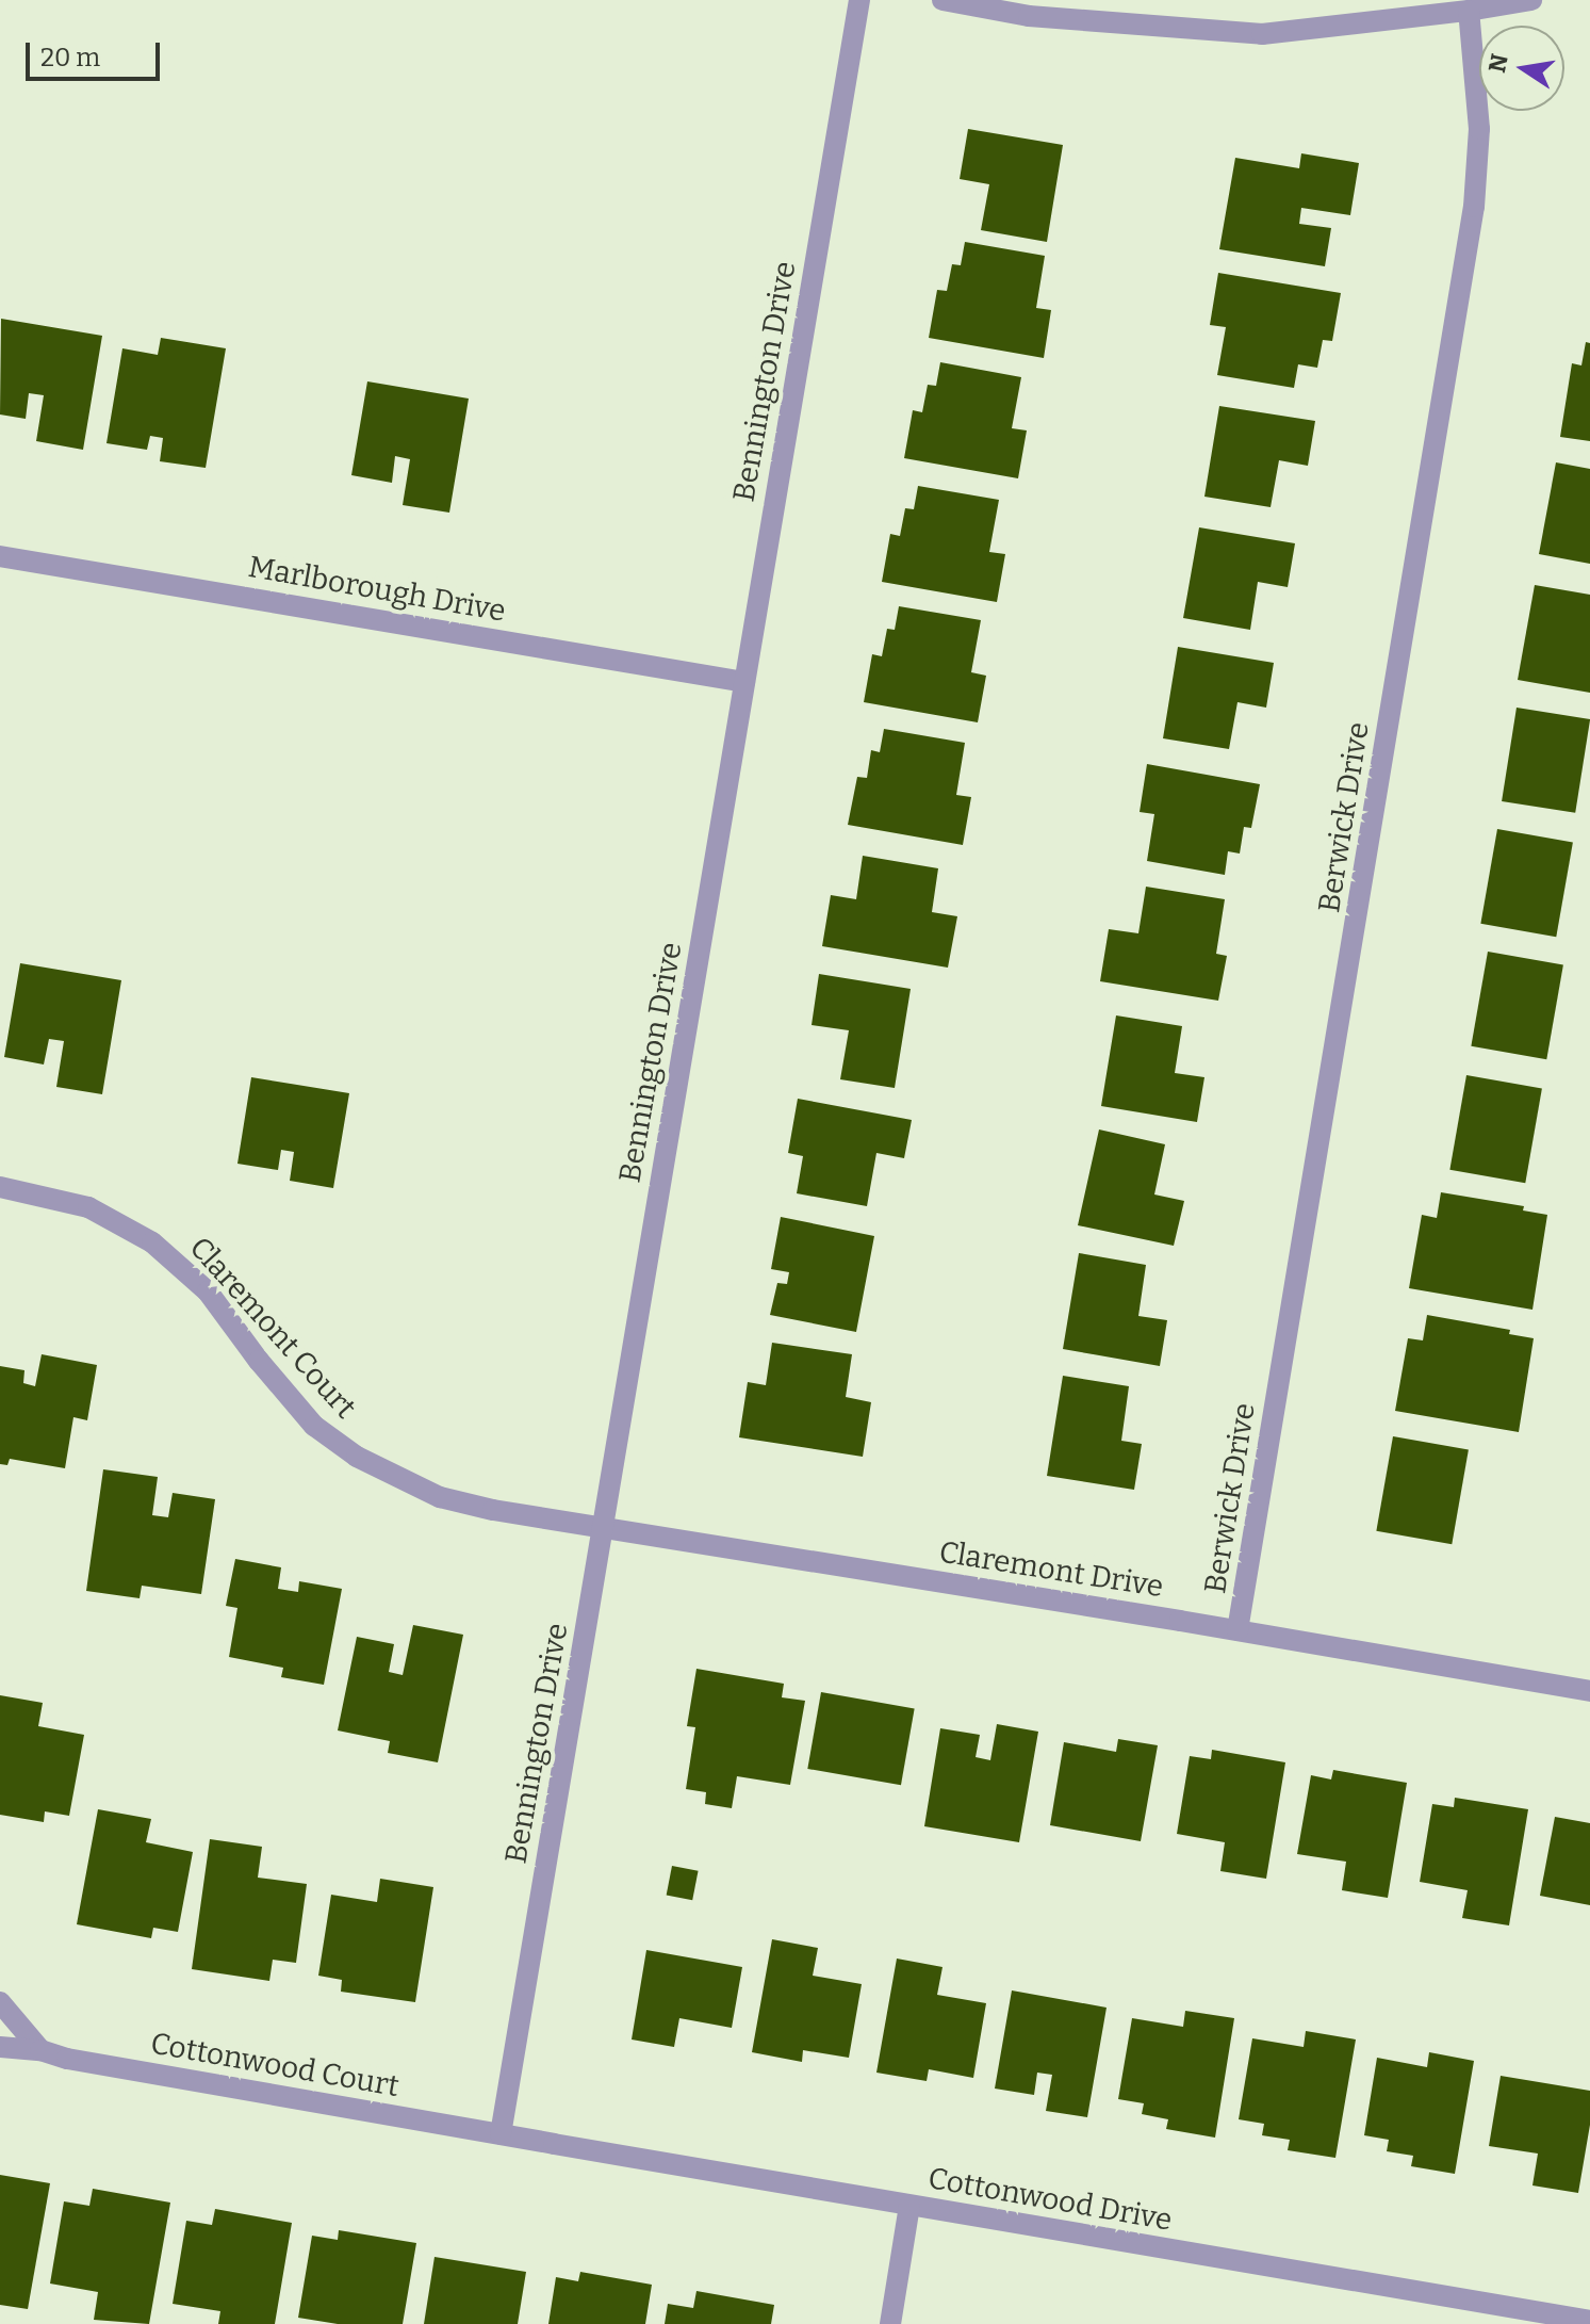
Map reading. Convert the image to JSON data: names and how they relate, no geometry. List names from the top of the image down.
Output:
{
  "streets": {
    "street": [
      "Bennington Drive",
      "Marlborough Drive",
      "Berwick Drive",
      "Claremont Court",
      "Claremont Drive",
      "Cottonwood Court",
      "Cottonwood Drive"
    ]
  },
  "crossings": [
    ["Bennington Drive", "Marlborough Drive"],
    ["Bennington Drive", "Claremont Court"],
    ["Bennington Drive", "Claremont Drive"],
    ["Bennington Drive", "Cottonwood Court"],
    ["Bennington Drive", "Cottonwood Drive"],
    ["Berwick Drive", "Claremont Drive"],
    ["Claremont Court", "Claremont Drive"],
    ["Cottonwood Court", "Cottonwood Drive"]
  ],
  "scale_bar": "20 m",
  "north": "left"
}
